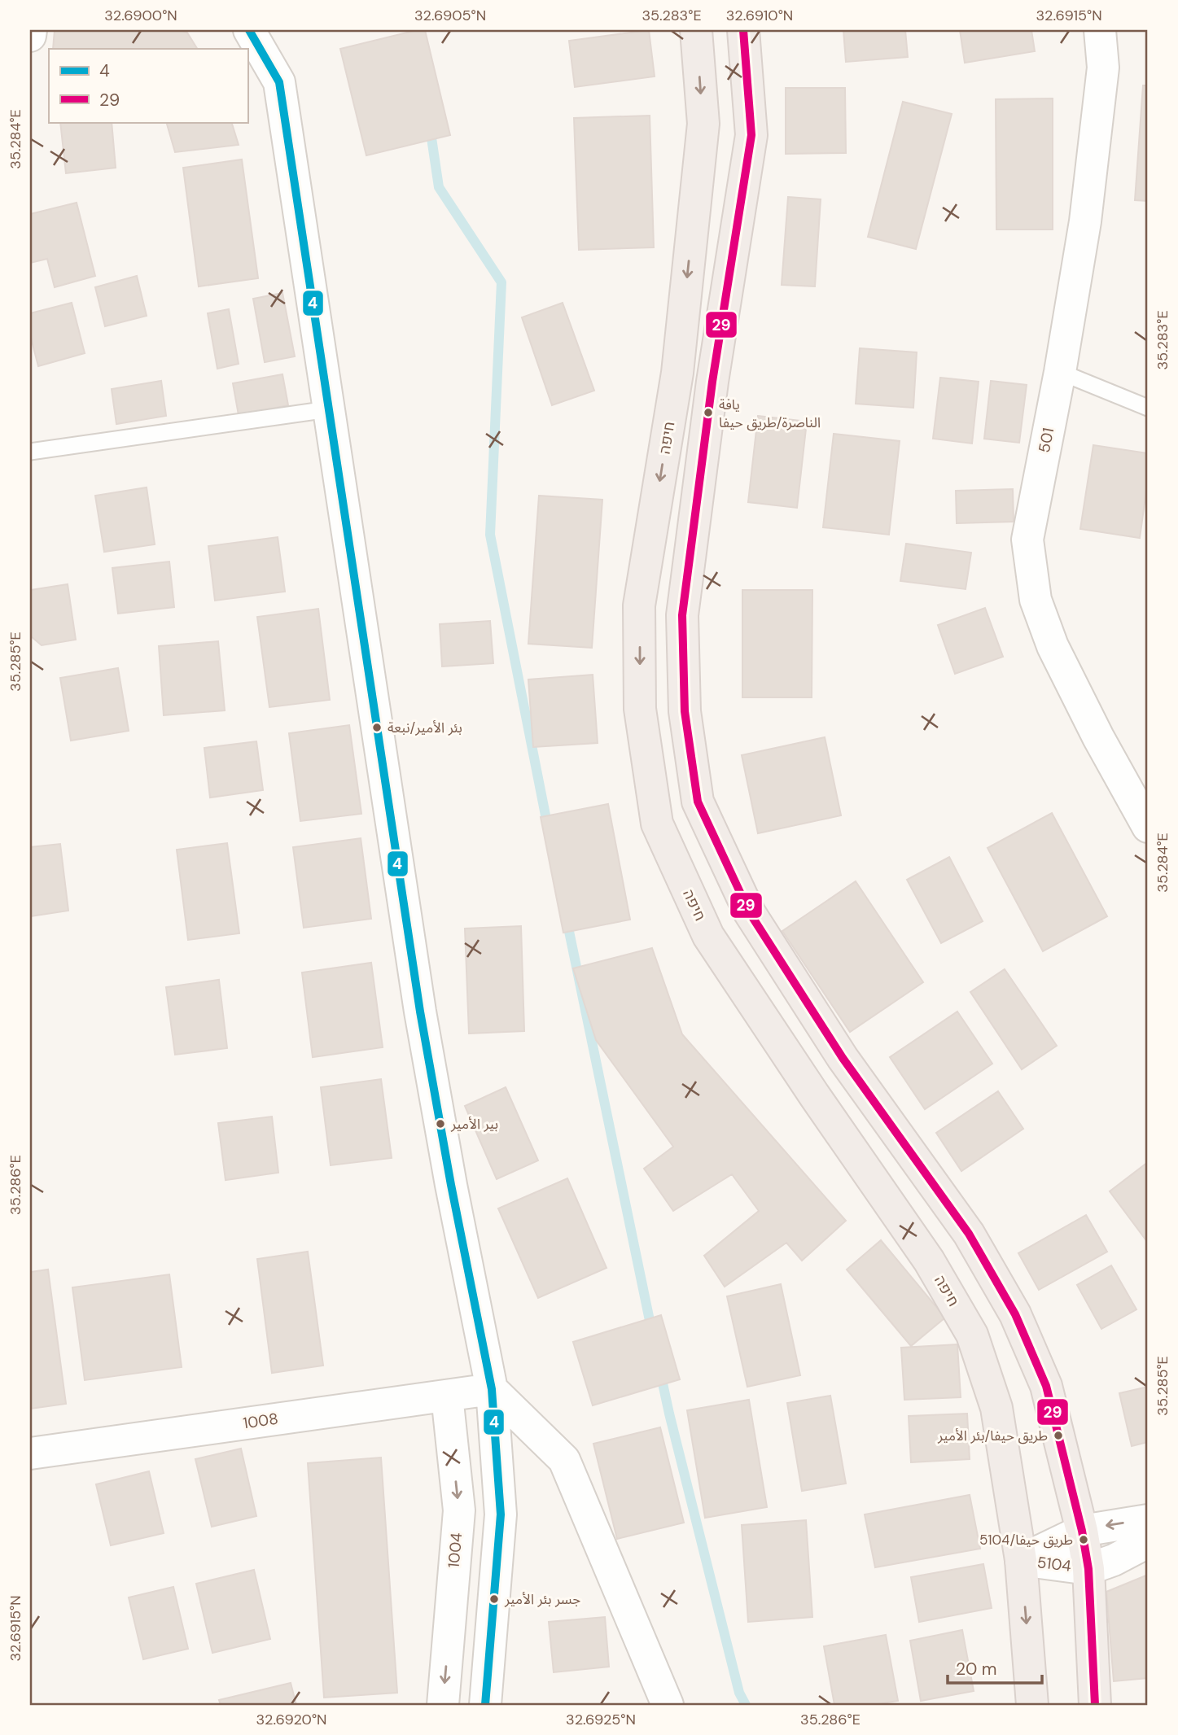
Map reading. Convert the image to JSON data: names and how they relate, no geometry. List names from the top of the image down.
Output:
{
  "streets": {
    "highway": ["חיפה"],
    "street": [
      "501",
      "1008",
      "1004",
      "5104"
    ]
  },
  "crossings": [
    ["חיפה", "5104"],
    ["1008", "1004"]
  ],
  "places": [
    "يافة الناصرة/طريق حيفا",
    "بئر الأمير/نبعة",
    "بير الأمير",
    "طريق حيفا/بئر الأمير",
    "طريق حيفا/5104",
    "جسر بئر الأمير"
  ],
  "lines": ["transit line 4", "transit line 29"],
  "legend": ["4", "29"],
  "scale_bar": "20 m",
  "coordinates": [
    "32.6900°N",
    "32.6905°N",
    "35.283°E",
    "32.6910°N",
    "32.6915°N",
    "35.284°E",
    "35.285°E",
    "35.286°E",
    "32.6920°N",
    "32.6925°N"
  ]
}
